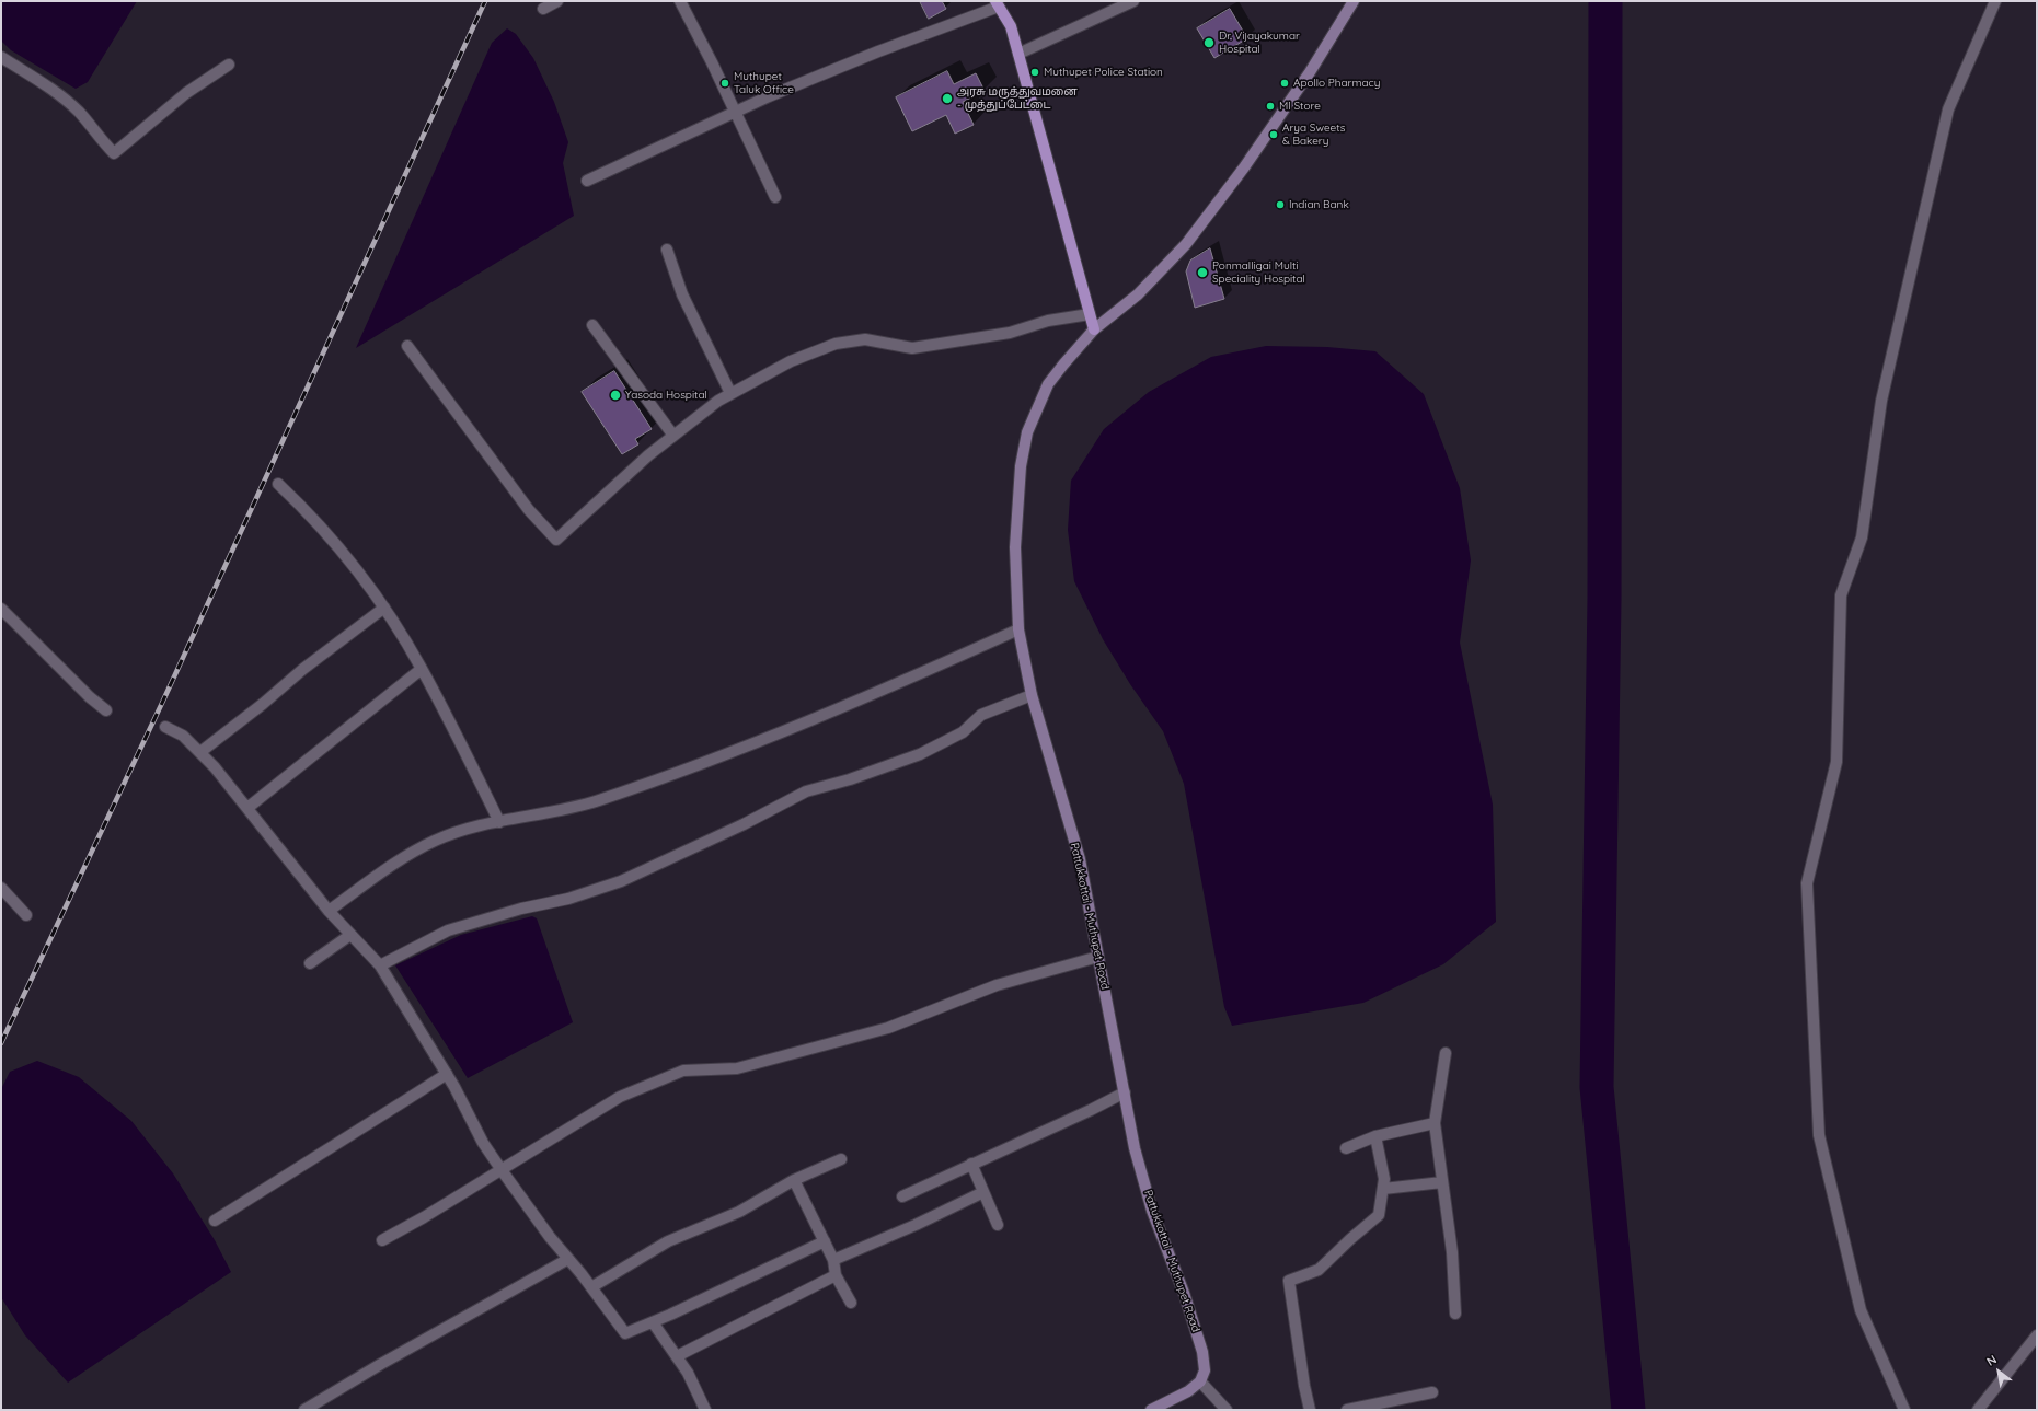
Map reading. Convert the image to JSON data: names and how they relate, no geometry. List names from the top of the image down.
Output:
{
  "streets": {
    "main road": ["Pattukkottai - Muthupet Road"]
  },
  "places": [
    "Dr. Vijayakumar Hospital",
    "Muthupet Police Station",
    "Muthupet Taluk Office",
    "Apollo Pharmacy",
    "அரசு மருத்துவமனை - முத்துப்பேட்டை",
    "MI Store",
    "Arya Sweets & Bakery",
    "Indian Bank",
    "Ponmalligai Multi Speciality Hospital",
    "Yasoda Hospital"
  ],
  "north": "top left"
}
